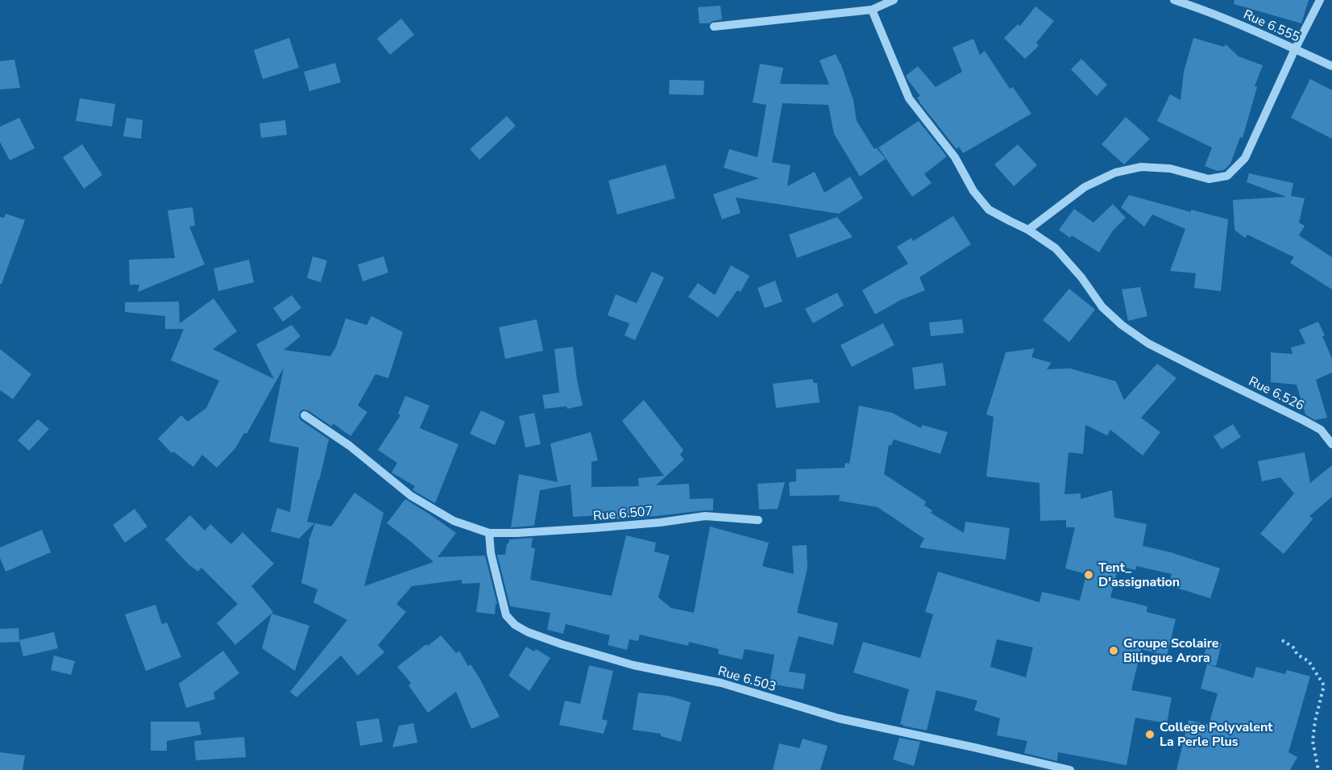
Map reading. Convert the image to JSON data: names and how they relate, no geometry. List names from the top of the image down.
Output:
{
  "streets": {
    "street": [
      "Rue 6.555",
      "Rue 6.526",
      "Rue 6.507",
      "Rue 6.503"
    ]
  },
  "crossings": [
    ["Rue 6.507", "Rue 6.503"]
  ],
  "places": ["Tent_ D'assignation", "Groupe Scolaire Bilingue Arora", "College Polyvalent La Perle Plus"]
}
